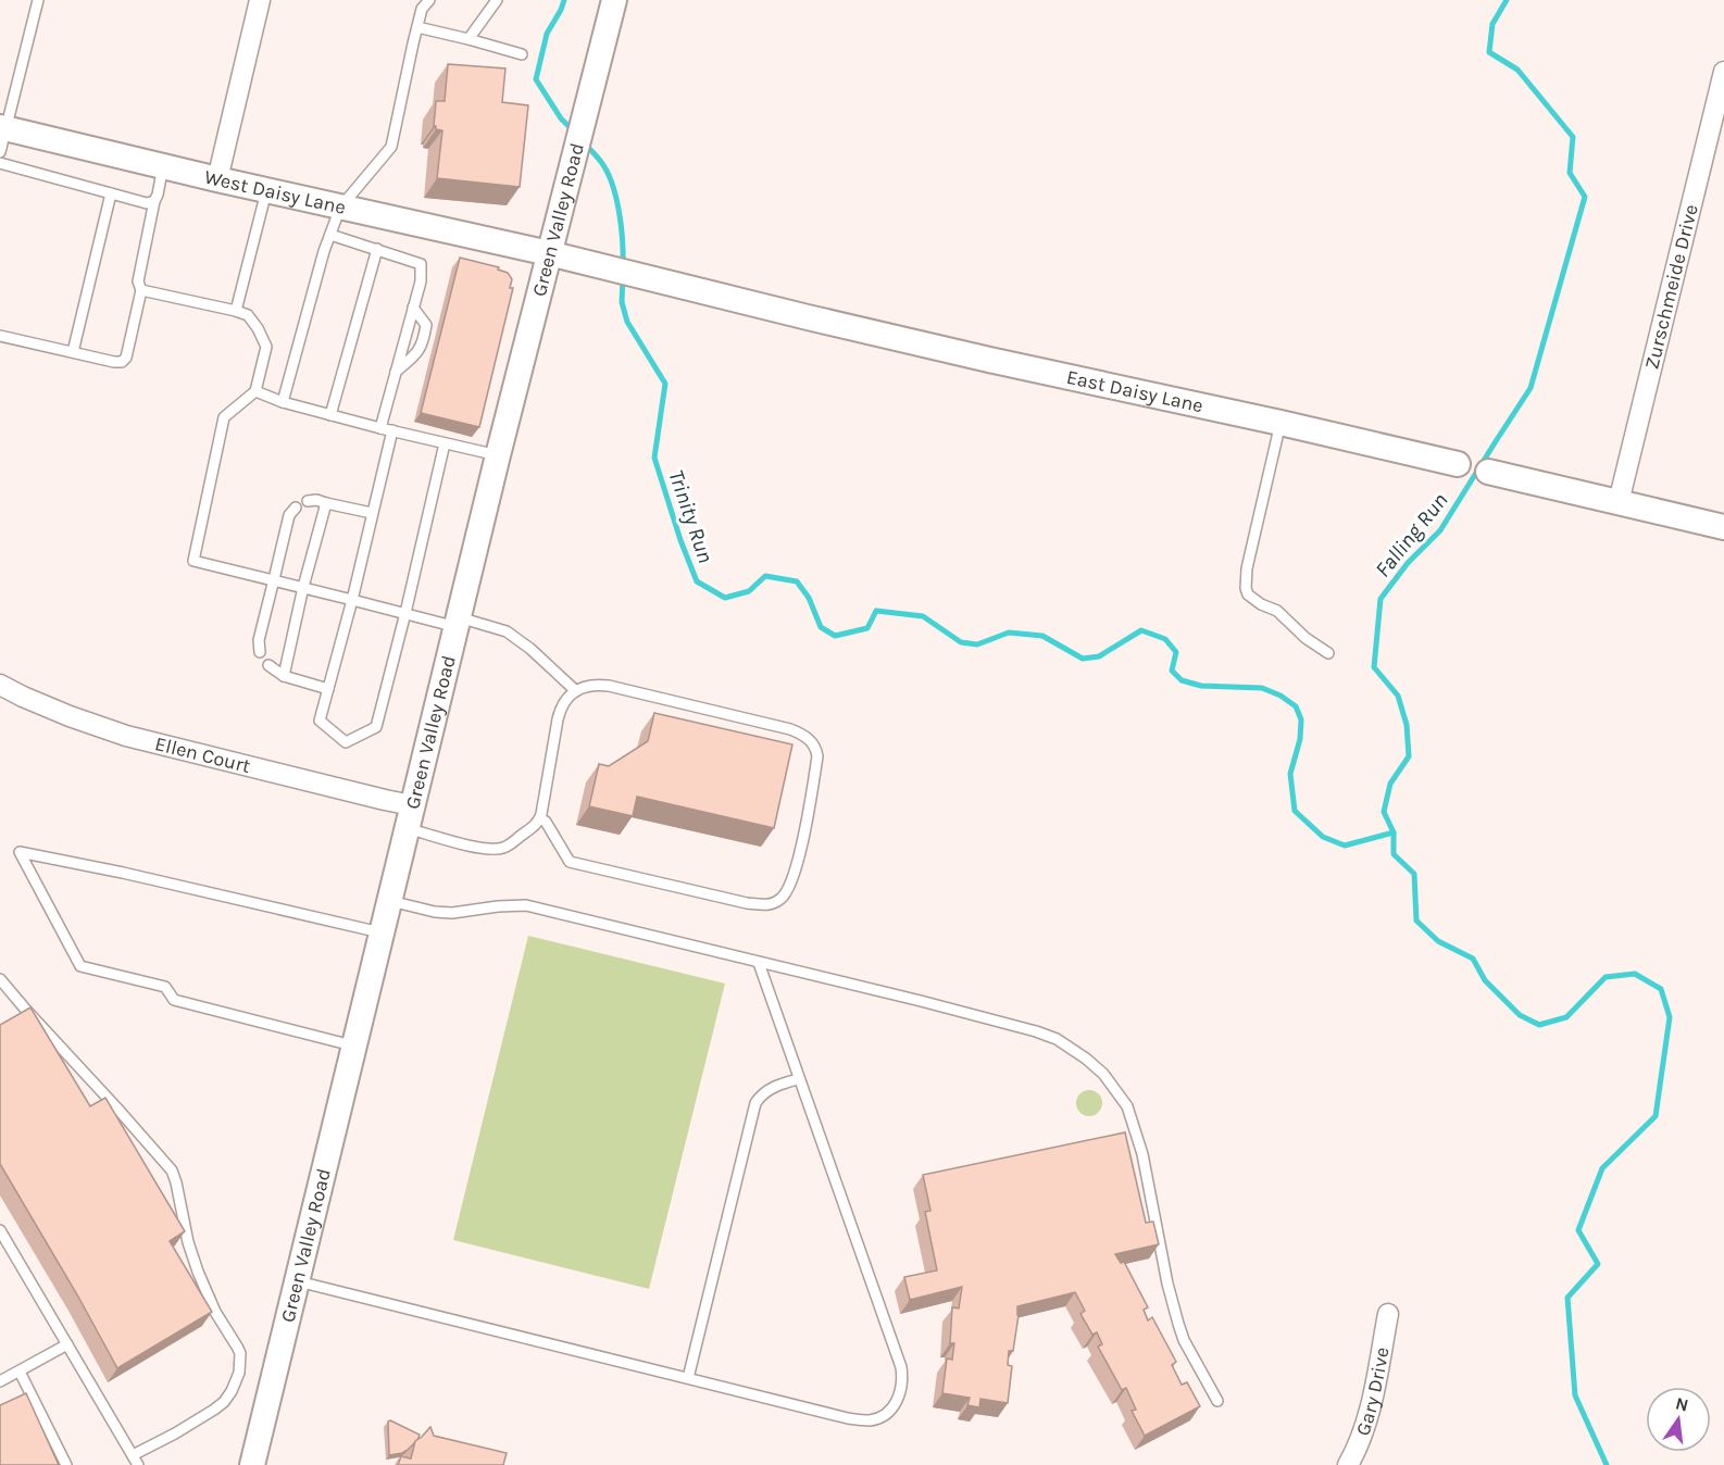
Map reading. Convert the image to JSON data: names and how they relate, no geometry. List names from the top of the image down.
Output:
{
  "streets": {
    "street": [
      "West Daisy Lane",
      "Green Valley Road",
      "Zurschmeide Drive",
      "East Daisy Lane",
      "Ellen Court",
      "Gary Drive"
    ]
  },
  "crossings": [
    ["West Daisy Lane", "Green Valley Road"],
    ["West Daisy Lane", "East Daisy Lane"],
    ["Green Valley Road", "East Daisy Lane"],
    ["Green Valley Road", "Ellen Court"],
    ["Zurschmeide Drive", "East Daisy Lane"]
  ],
  "water": ["Trinity Run", "Falling Run"],
  "north": "top"
}
